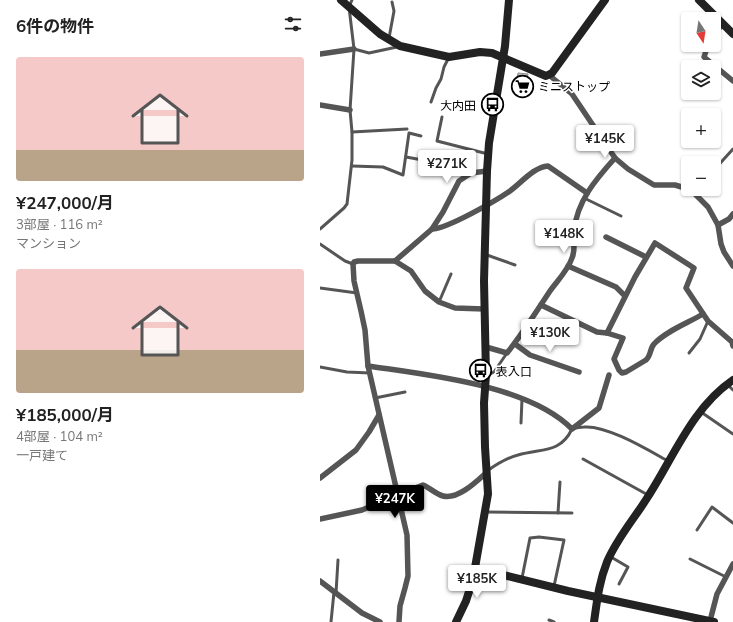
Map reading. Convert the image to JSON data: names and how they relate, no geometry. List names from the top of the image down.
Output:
{
  "places": {
    "supermarket": ["ミニストップ"],
    "bus stop": ["大内田", "表入口"]
  },
  "north": "bottom",
  "page": {
    "heading": "6件の物件",
    "map_buttons": ["+", "−"],
    "list": [
      {
        "name": "¥247,000/月",
        "note": "3部屋 · 116 m² · マンション"
      },
      {
        "name": "¥185,000/月",
        "note": "4部屋 · 104 m² · 一戸建て"
      }
    ],
    "price": [
      "¥145K",
      "¥271K",
      "¥148K",
      "¥130K",
      "¥247K",
      "¥185K"
    ]
  }
}
